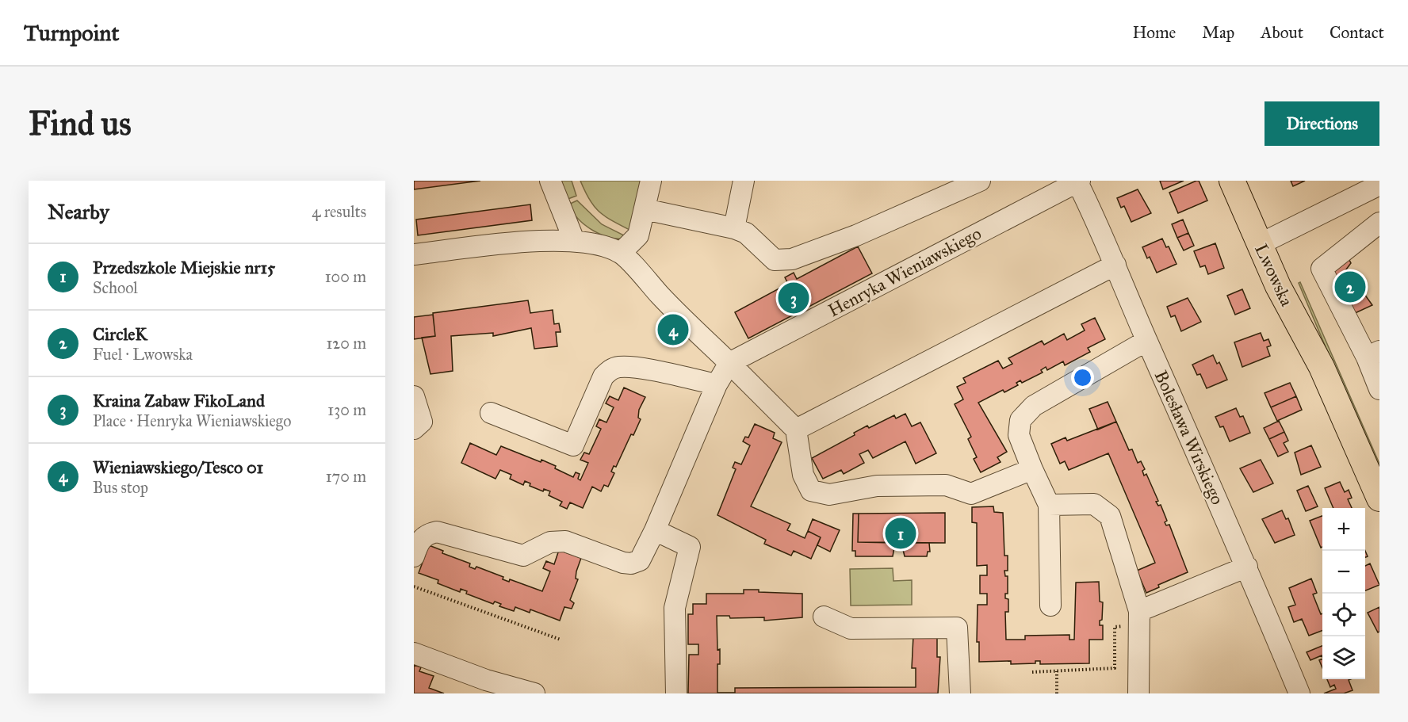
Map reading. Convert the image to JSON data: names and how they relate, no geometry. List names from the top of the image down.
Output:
{
  "streets": {
    "main road": ["Lwowska"],
    "street": ["Henryka Wieniawskiego", "Bolesława Wirskiego"]
  },
  "crossings": [
    ["Henryka Wieniawskiego", "Bolesława Wirskiego"]
  ],
  "page": {
    "header": "Turnpoint",
    "nav": [
      "Home",
      "Map",
      "About",
      "Contact"
    ],
    "buttons": "Directions",
    "title": "Find us",
    "heading": ["Nearby", "4 results"],
    "list": [
      {
        "mark": "1",
        "name": "Przedszkole Miejskie nr15",
        "note": "School",
        "value": "100 m"
      },
      {
        "mark": "2",
        "name": "CircleK",
        "note": "Fuel · Lwowska",
        "value": "120 m"
      },
      {
        "mark": "3",
        "name": "Kraina Zabaw FikoLand",
        "note": "Place · Henryka Wieniawskiego",
        "value": "130 m"
      },
      {
        "mark": "4",
        "name": "Wieniawskiego/Tesco 01",
        "note": "Bus stop",
        "value": "170 m"
      }
    ],
    "pins": [
      "2",
      "3",
      "4",
      "1"
    ],
    "map_buttons": ["+", "−"]
  }
}
